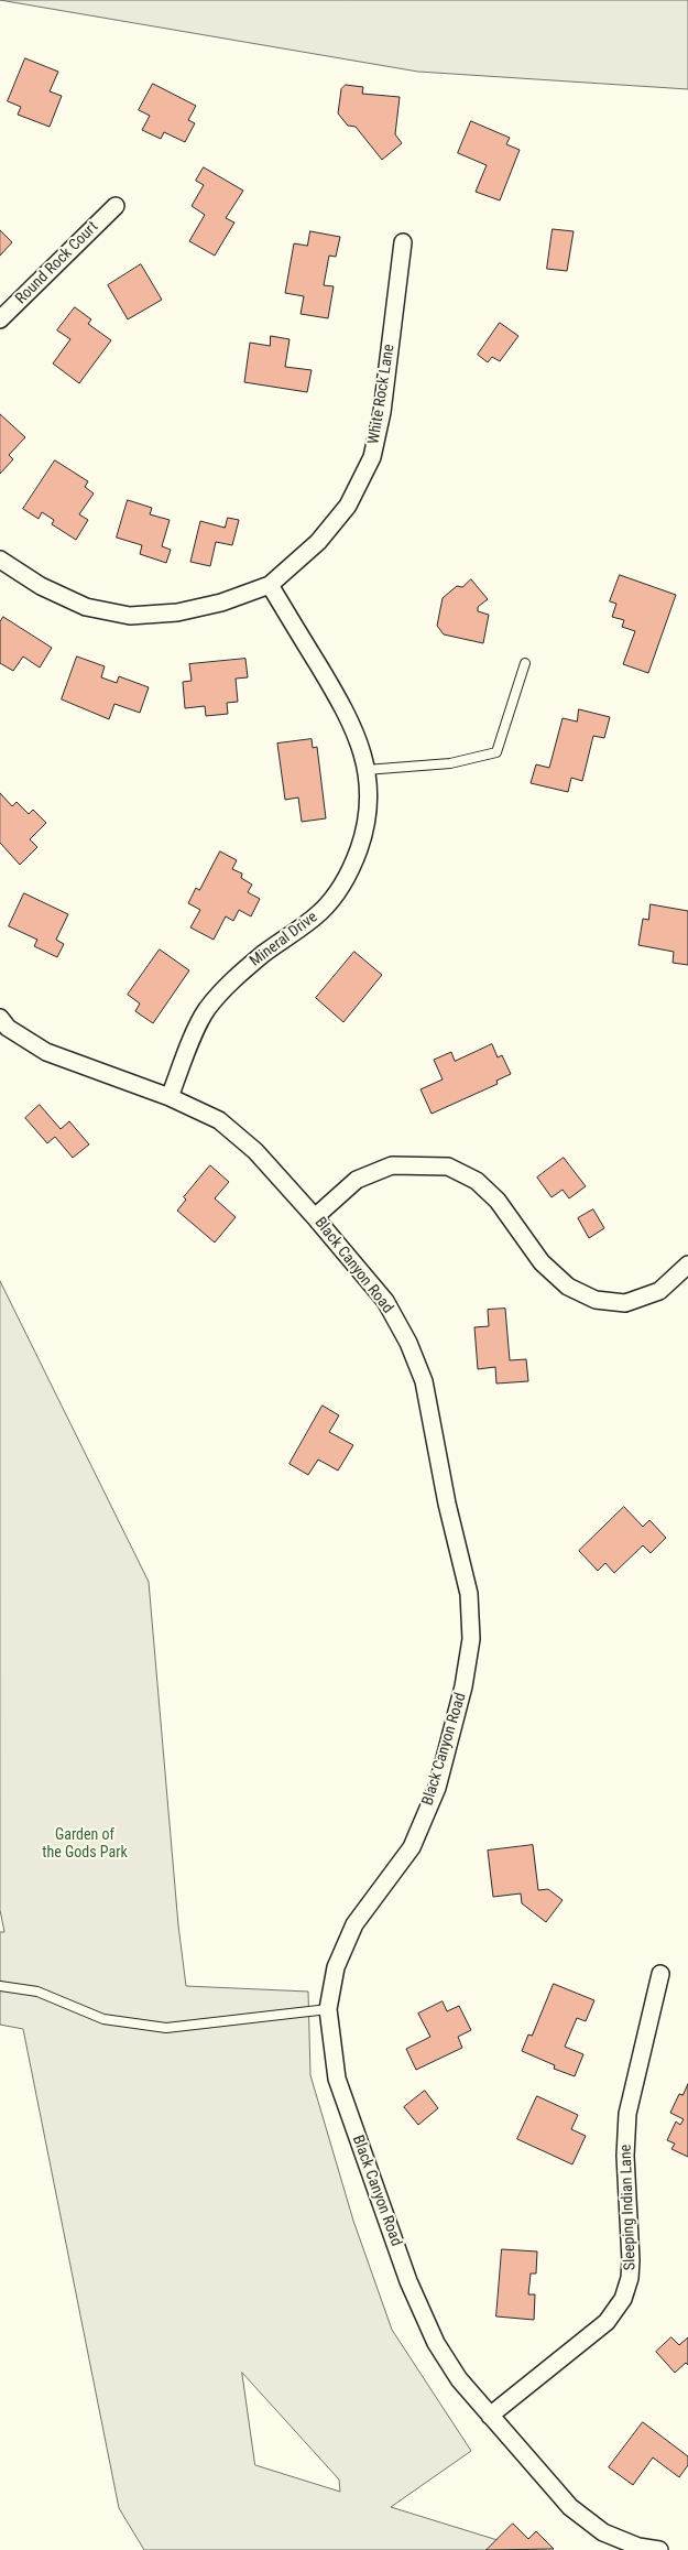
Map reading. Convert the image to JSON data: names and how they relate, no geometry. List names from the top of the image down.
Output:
{
  "streets": {
    "street": [
      "Round Rock Court",
      "White Rock Lane",
      "Mineral Drive",
      "Black Canyon Road",
      "Sleeping Indian Lane"
    ]
  },
  "crossings": [
    ["White Rock Lane", "Mineral Drive"],
    ["Mineral Drive", "Black Canyon Road"],
    ["Black Canyon Road", "Sleeping Indian Lane"]
  ],
  "parks": ["Garden of the Gods Park"]
}
